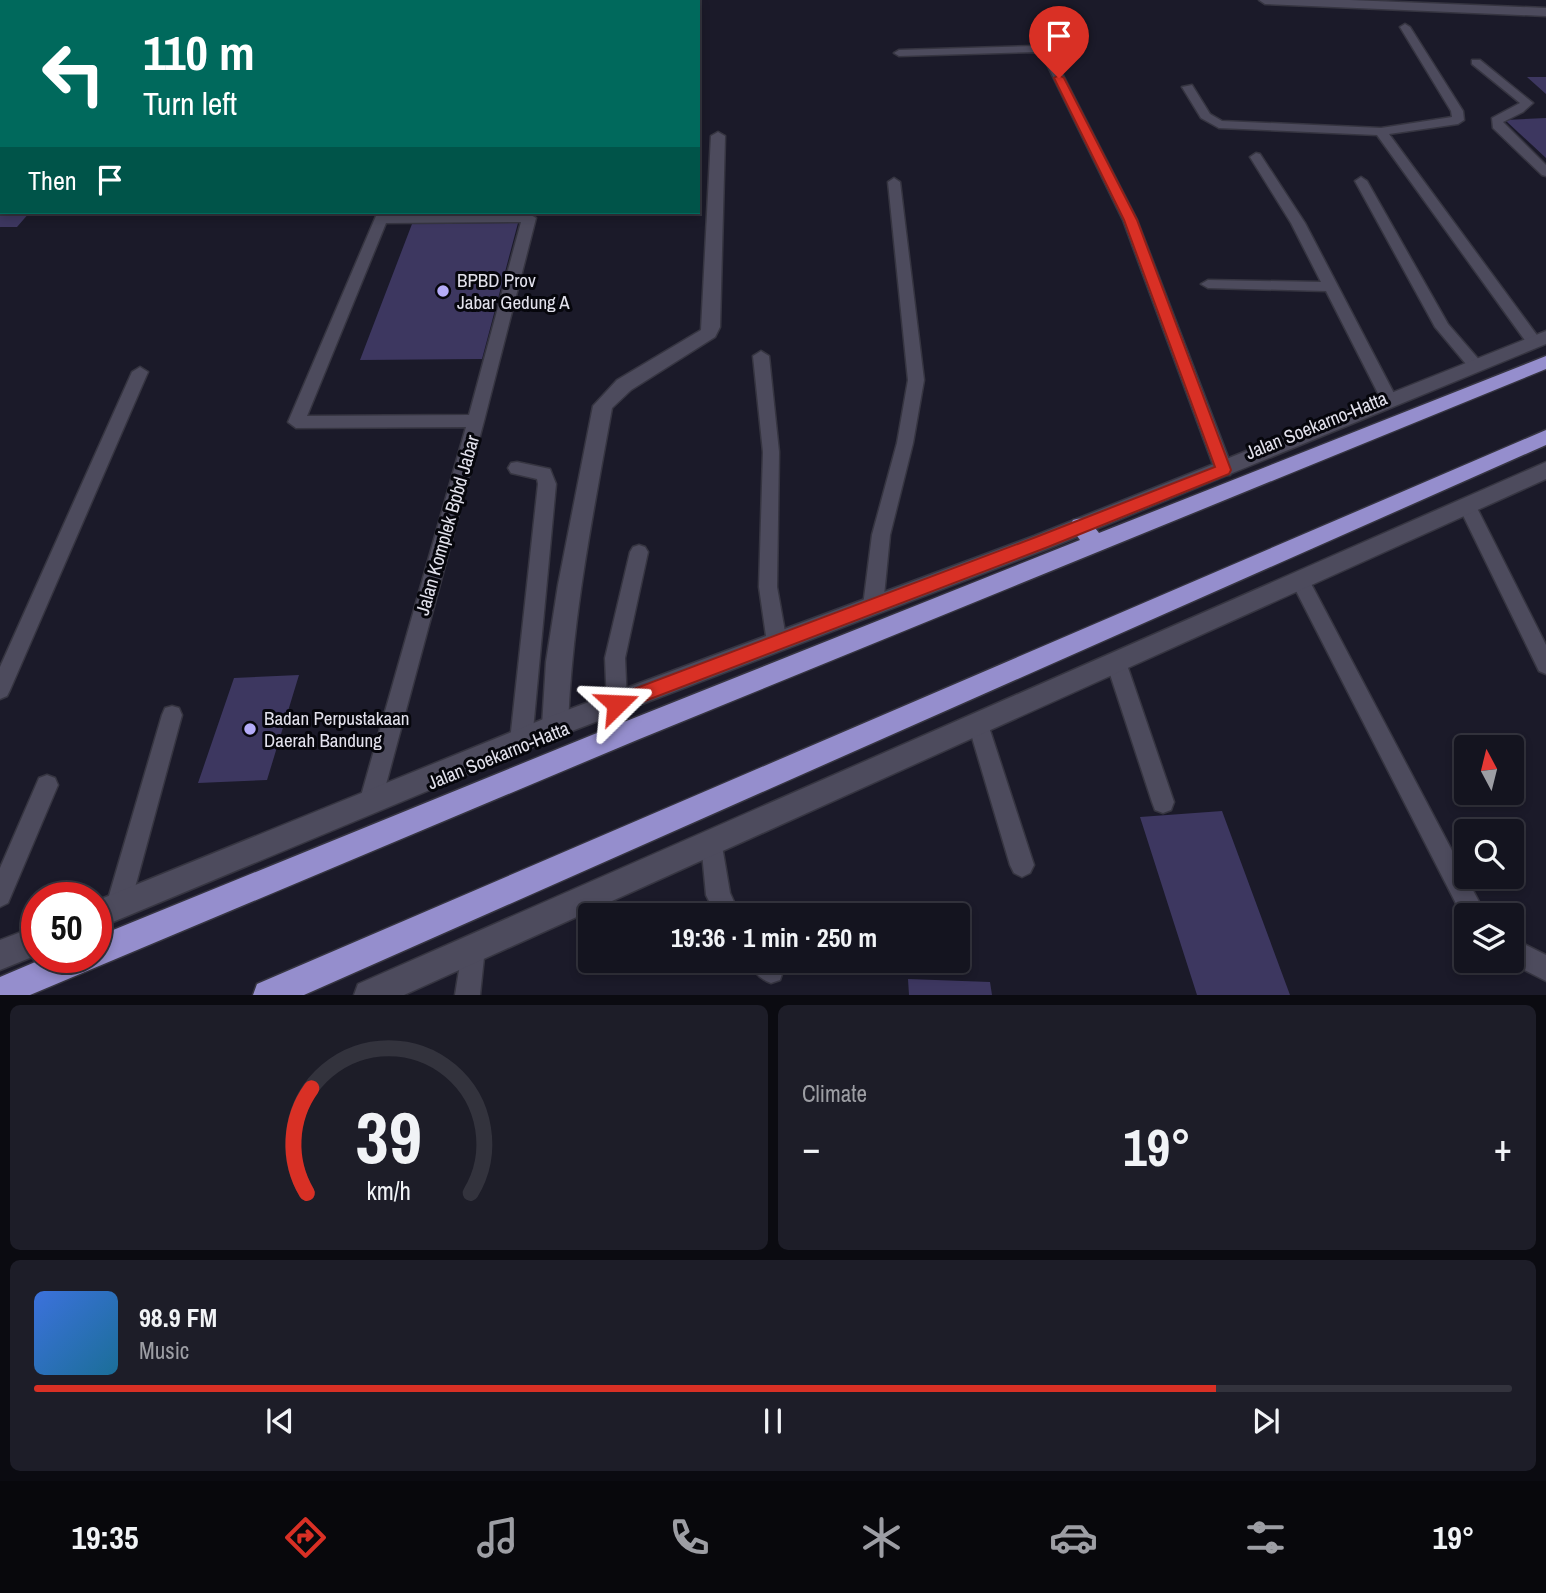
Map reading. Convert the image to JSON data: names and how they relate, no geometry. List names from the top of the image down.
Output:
{
  "streets": {
    "highway": ["Jalan Soekarno-Hatta"],
    "lane": ["Jalan Komplek Bpbd Jabar"]
  },
  "crossings": [
    ["Jalan Soekarno-Hatta", "Jalan Komplek Bpbd Jabar"]
  ],
  "places": ["BPBD Prov Jabar Gedung A", "Badan Perpustakaan Daerah Bandung"],
  "north": "top",
  "page": {
    "turn": ["110 m", "Turn left"],
    "then": "Then",
    "limit": "50",
    "trip": "19:36 · 1 min · 250 m",
    "tile": "Climate",
    "heat": ["−", "19°", "+"],
    "song": ["98.9 FM", "Music"],
    "tabs": ["19:35", "19°"],
    "gauge": ["39", "km/h"]
  }
}
